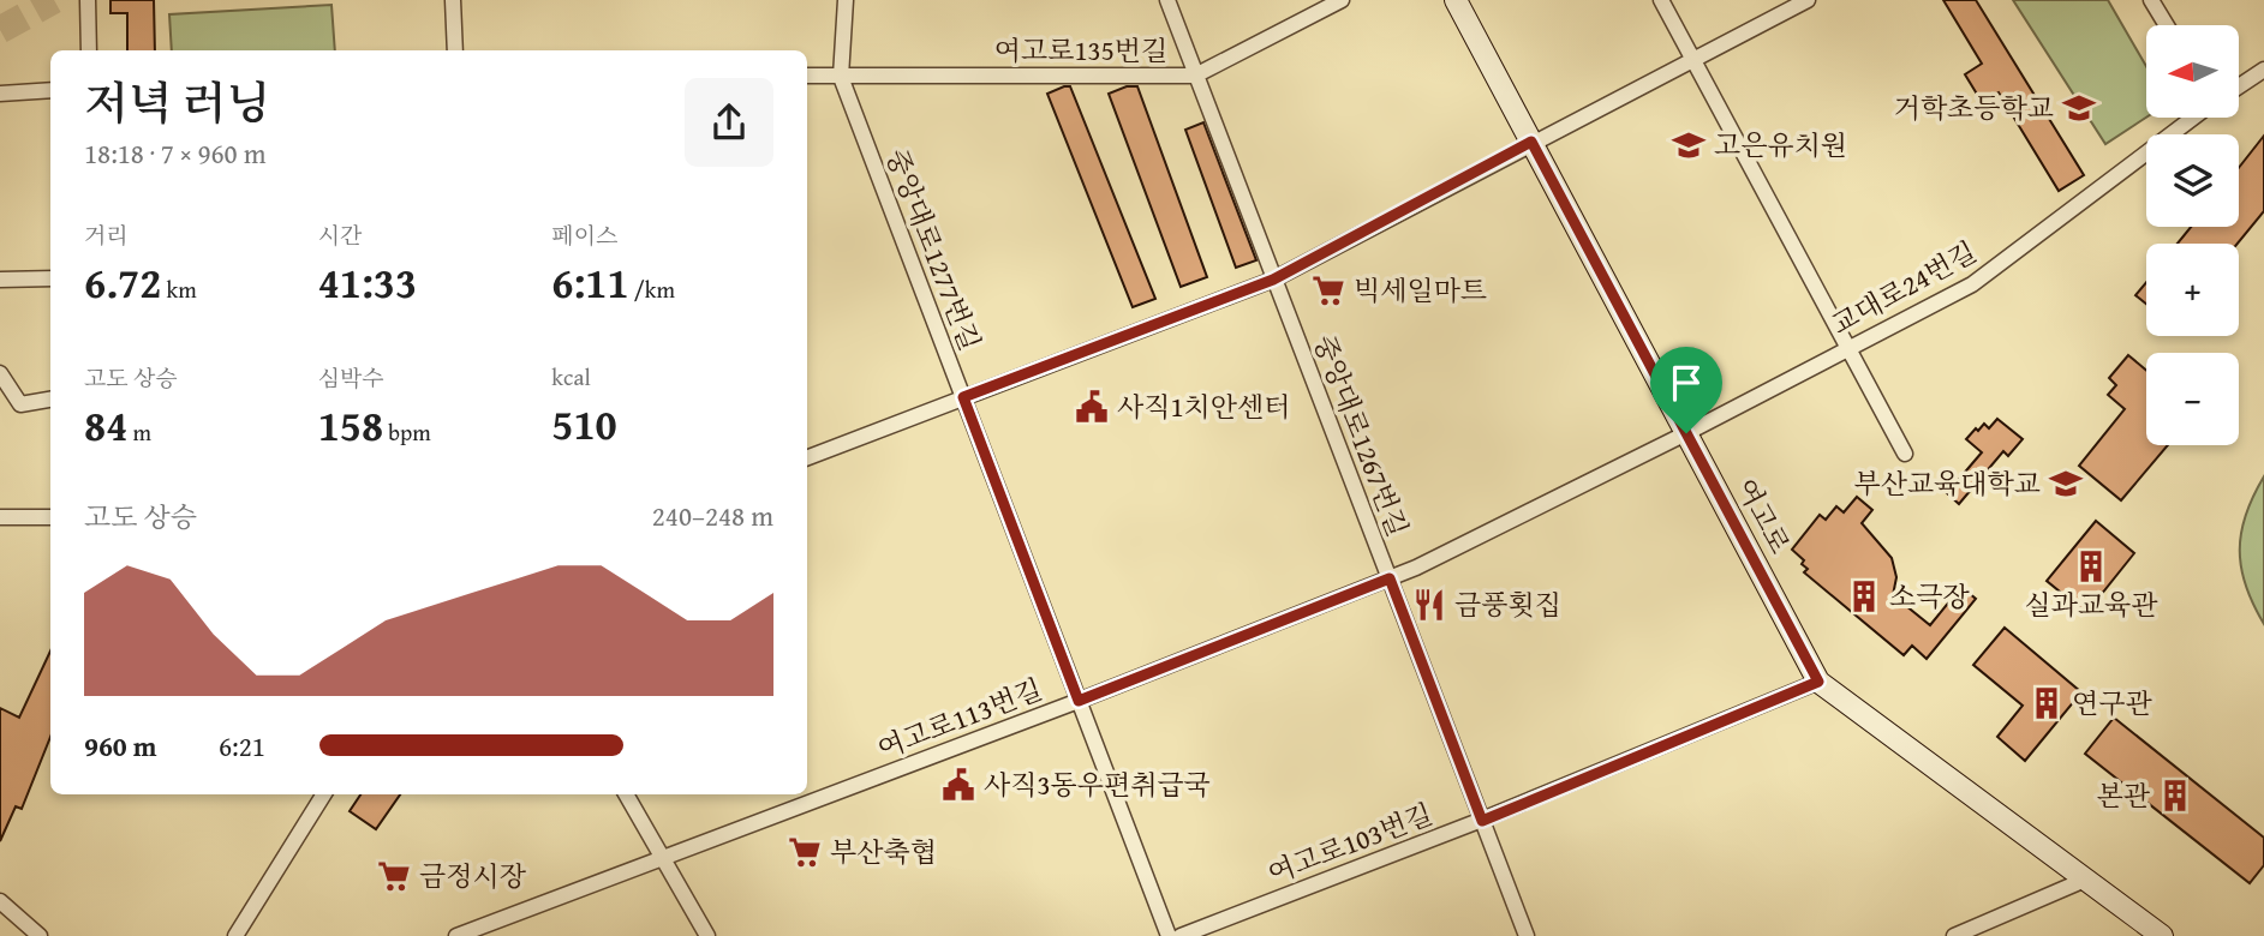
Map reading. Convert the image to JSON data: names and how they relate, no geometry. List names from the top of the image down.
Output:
{
  "streets": {
    "main road": ["여고로"],
    "street": [
      "여고로135번길",
      "중앙대로1277번길",
      "교대로24번길",
      "중앙대로1267번길",
      "여고로113번길",
      "여고로103번길"
    ]
  },
  "crossings": [
    ["여고로135번길", "중앙대로1277번길"],
    ["여고로135번길", "중앙대로1267번길"],
    ["중앙대로1277번길", "여고로113번길"],
    ["교대로24번길", "여고로"],
    ["교대로24번길", "여고로113번길"],
    ["중앙대로1267번길", "여고로113번길"],
    ["중앙대로1267번길", "여고로103번길"],
    ["여고로", "여고로113번길"],
    ["여고로", "여고로103번길"]
  ],
  "places": {
    "school or university": ["거학초등학교", "고은유치원", "부산교육대학교"],
    "supermarket": ["빅세일마트", "부산축협", "금정시장"],
    "public building": ["사직1치안센터", "사직3동우편취급국"],
    "building": [
      "실과교육관",
      "소극장",
      "연구관",
      "본관"
    ],
    "restaurant": ["금풍횟집"]
  },
  "north": "left",
  "page": {
    "map_buttons": ["+", "−"],
    "heading": ["저녁 러닝", "18:18 · 7 × 960 m"],
    "stats": [
      ["거리", "6.72 km"],
      ["시간", "41:33"],
      ["페이스", "6:11 /km"],
      ["고도 상승", "84 m"],
      ["심박수", "158 bpm"],
      ["kcal", "510"]
    ],
    "chart": ["고도 상승", "240–248 m"],
    "list": [
      {
        "name": "960 m",
        "note": "6:21"
      }
    ]
  }
}
